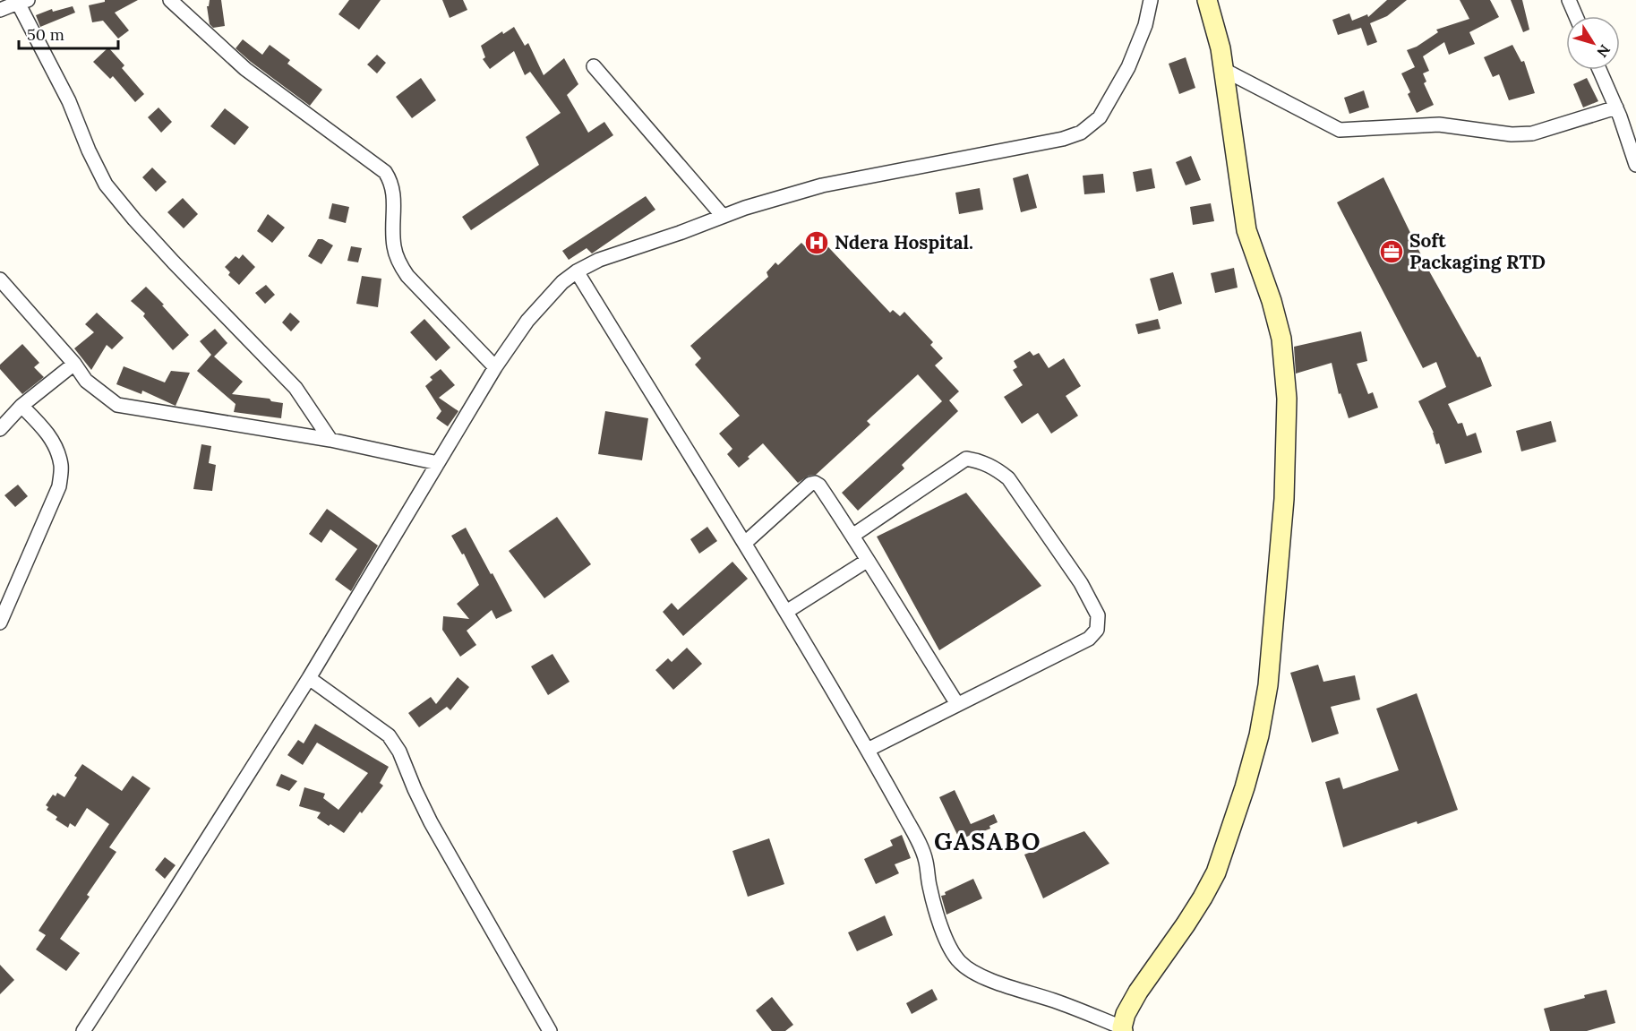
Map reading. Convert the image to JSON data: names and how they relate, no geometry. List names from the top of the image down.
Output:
{
  "districts": ["GASABO"],
  "places": {
    "hospital": ["Ndera Hospital."],
    "office": ["Soft Packaging RTD"]
  },
  "scale_bar": "50 m",
  "north": "bottom right"
}
